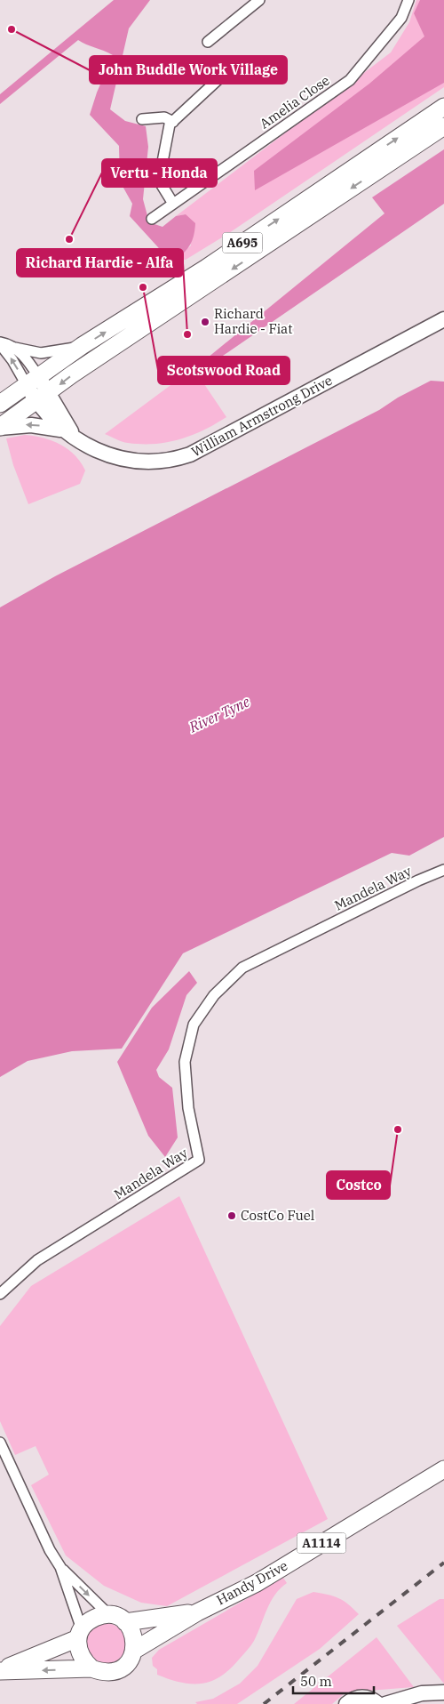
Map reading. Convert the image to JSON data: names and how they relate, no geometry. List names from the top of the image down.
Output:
{
  "streets": {
    "main road": ["A695", "A1114", "Handy Drive"],
    "street": ["Amelia Close", "William Armstrong Drive", "Mandela Way"]
  },
  "crossings": [
    ["A695", "William Armstrong Drive"],
    ["A1114", "Handy Drive"]
  ],
  "water": ["River Tyne"],
  "places": [
    "John Buddle Work Village",
    "Vertu - Honda",
    "Scotswood Road",
    "Richard Hardie - Fiat",
    "Richard Hardie - Alfa",
    "Costco",
    "CostCo Fuel"
  ],
  "scale_bar": "50 m"
}
